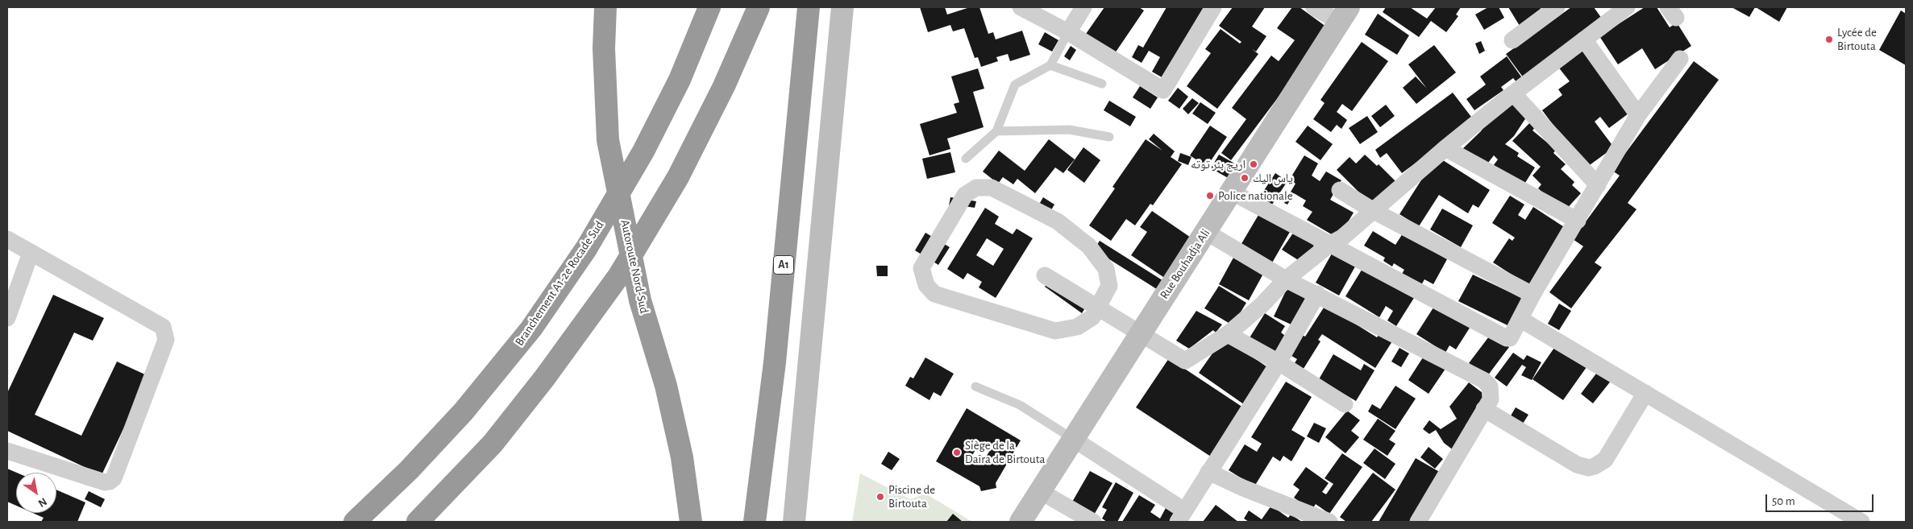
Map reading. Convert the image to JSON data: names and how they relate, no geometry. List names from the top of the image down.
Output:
{
  "streets": {
    "highway": ["A1", "Autoroute Nord-Sud", "Branchement A1-2e Rocade Sud"],
    "main road": ["Rue Bouhadja Ali"]
  },
  "places": [
    "Lycée de Birtouta",
    "اريج بئر توته",
    "ياس اليك",
    "Police nationale",
    "Siège de la Daïra de Birtouta",
    "Piscine de Birtouta"
  ],
  "scale_bar": "50 m",
  "north": "bottom right"
}
